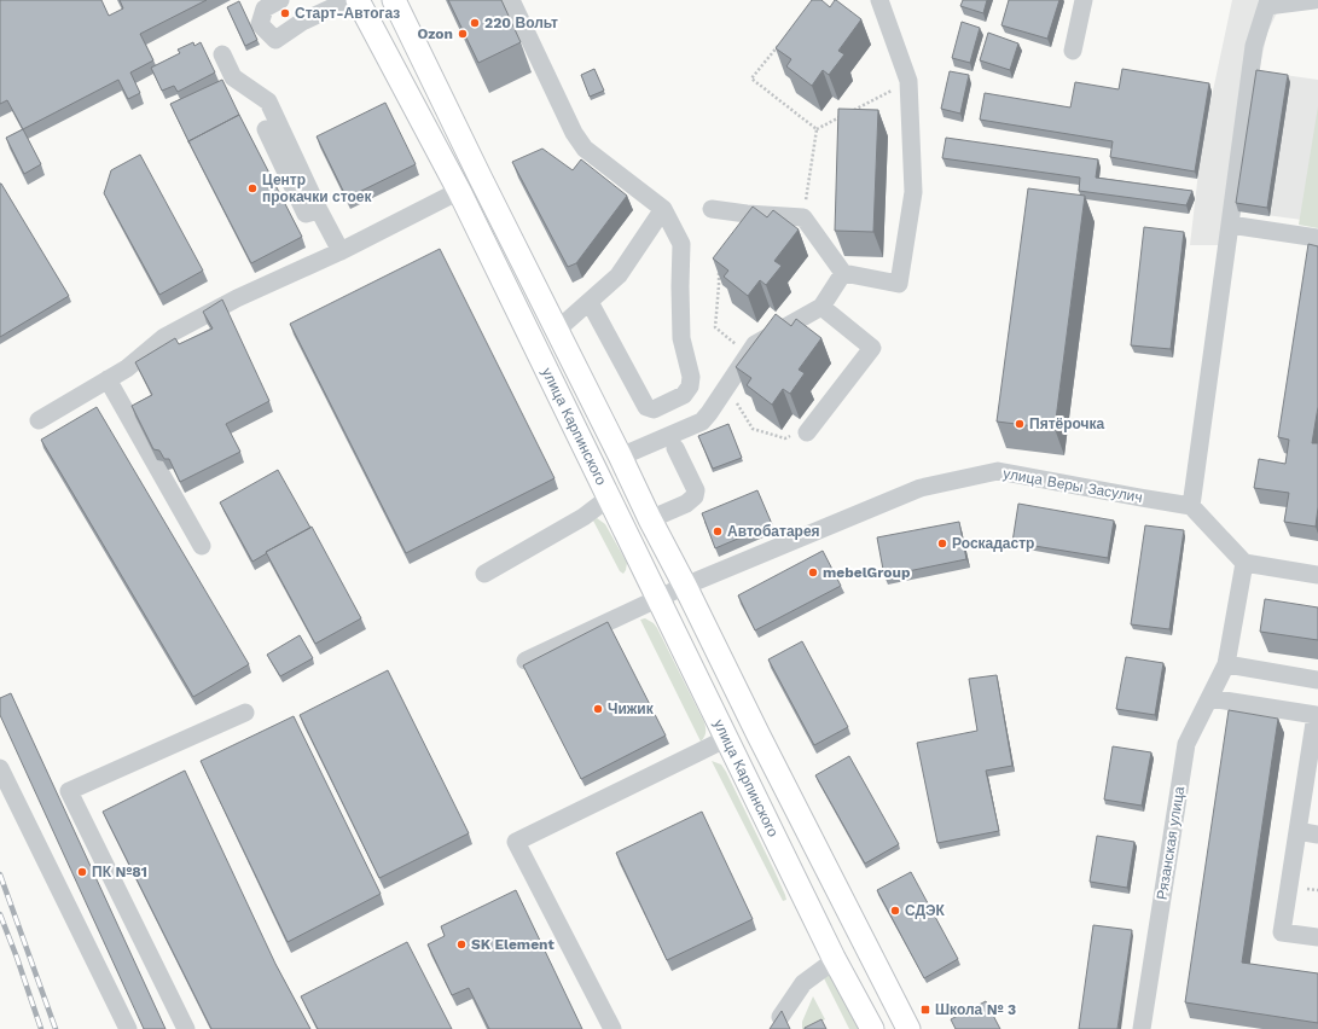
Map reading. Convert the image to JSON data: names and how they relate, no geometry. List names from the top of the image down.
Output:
{
  "streets": {
    "main road": ["улица Карпинского"],
    "street": ["улица Веры Засулич", "Рязанская улица"]
  },
  "crossings": [
    ["улица Карпинского", "улица Веры Засулич"]
  ],
  "places": {
    "other": [
      "Старт-Автогаз",
      "220 Вольт",
      "Ozon",
      "Центр прокачки стоек",
      "Пятёрочка",
      "Автобатарея",
      "Роскадастр",
      "mebelGroup",
      "Чижик",
      "ПК №81",
      "СДЭК",
      "SK Element"
    ],
    "transit": ["Школа № 3"]
  }
}
